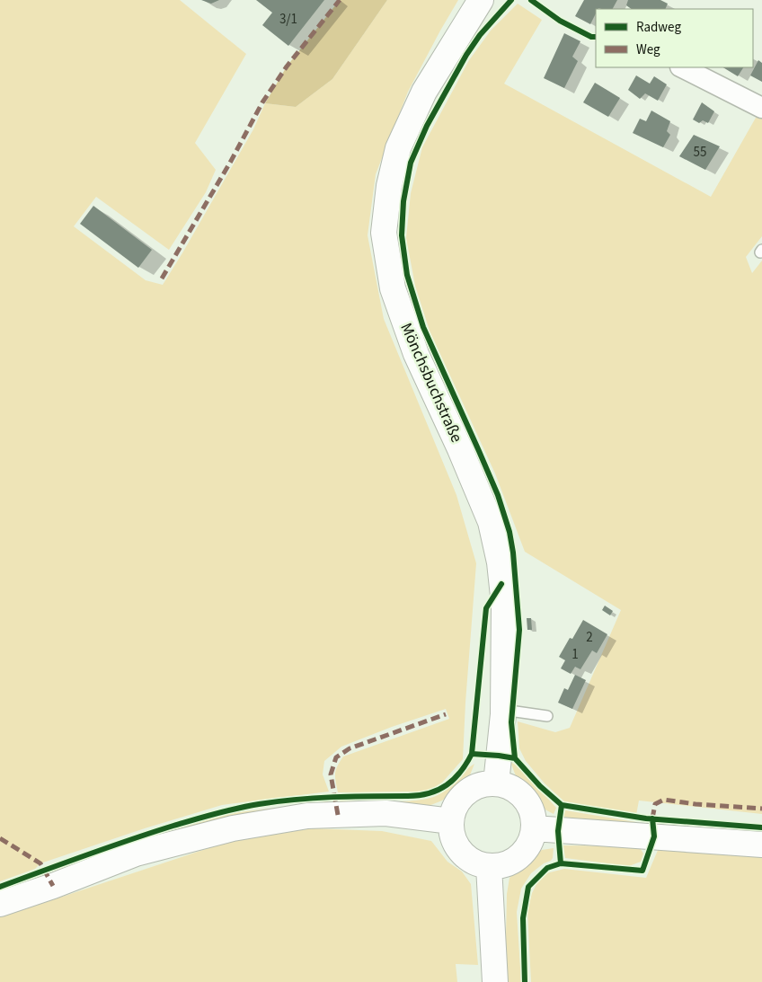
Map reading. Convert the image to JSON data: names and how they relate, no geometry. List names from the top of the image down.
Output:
{
  "streets": {
    "street": ["Mönchsbuchstraße"]
  },
  "house_numbers": [
    "3/1",
    "55",
    "2",
    "1"
  ],
  "legend": ["Radweg", "Weg"]
}
